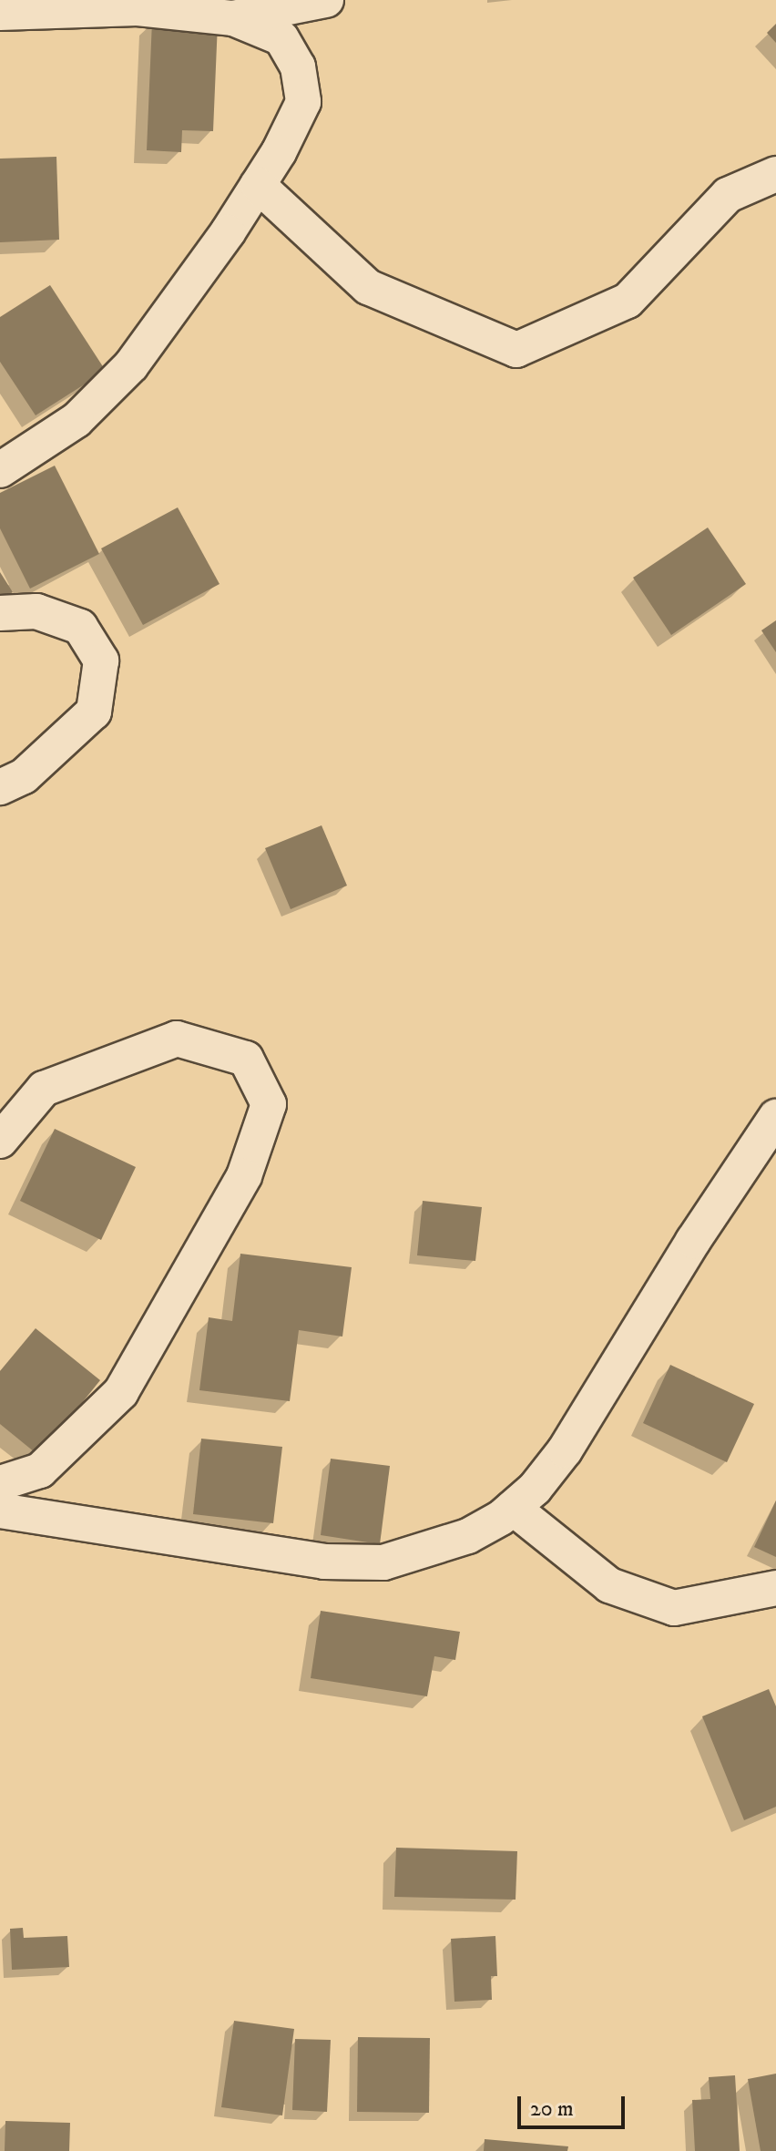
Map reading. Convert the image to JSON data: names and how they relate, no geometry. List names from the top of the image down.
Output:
{
  "scale_bar": "20 m"
}
